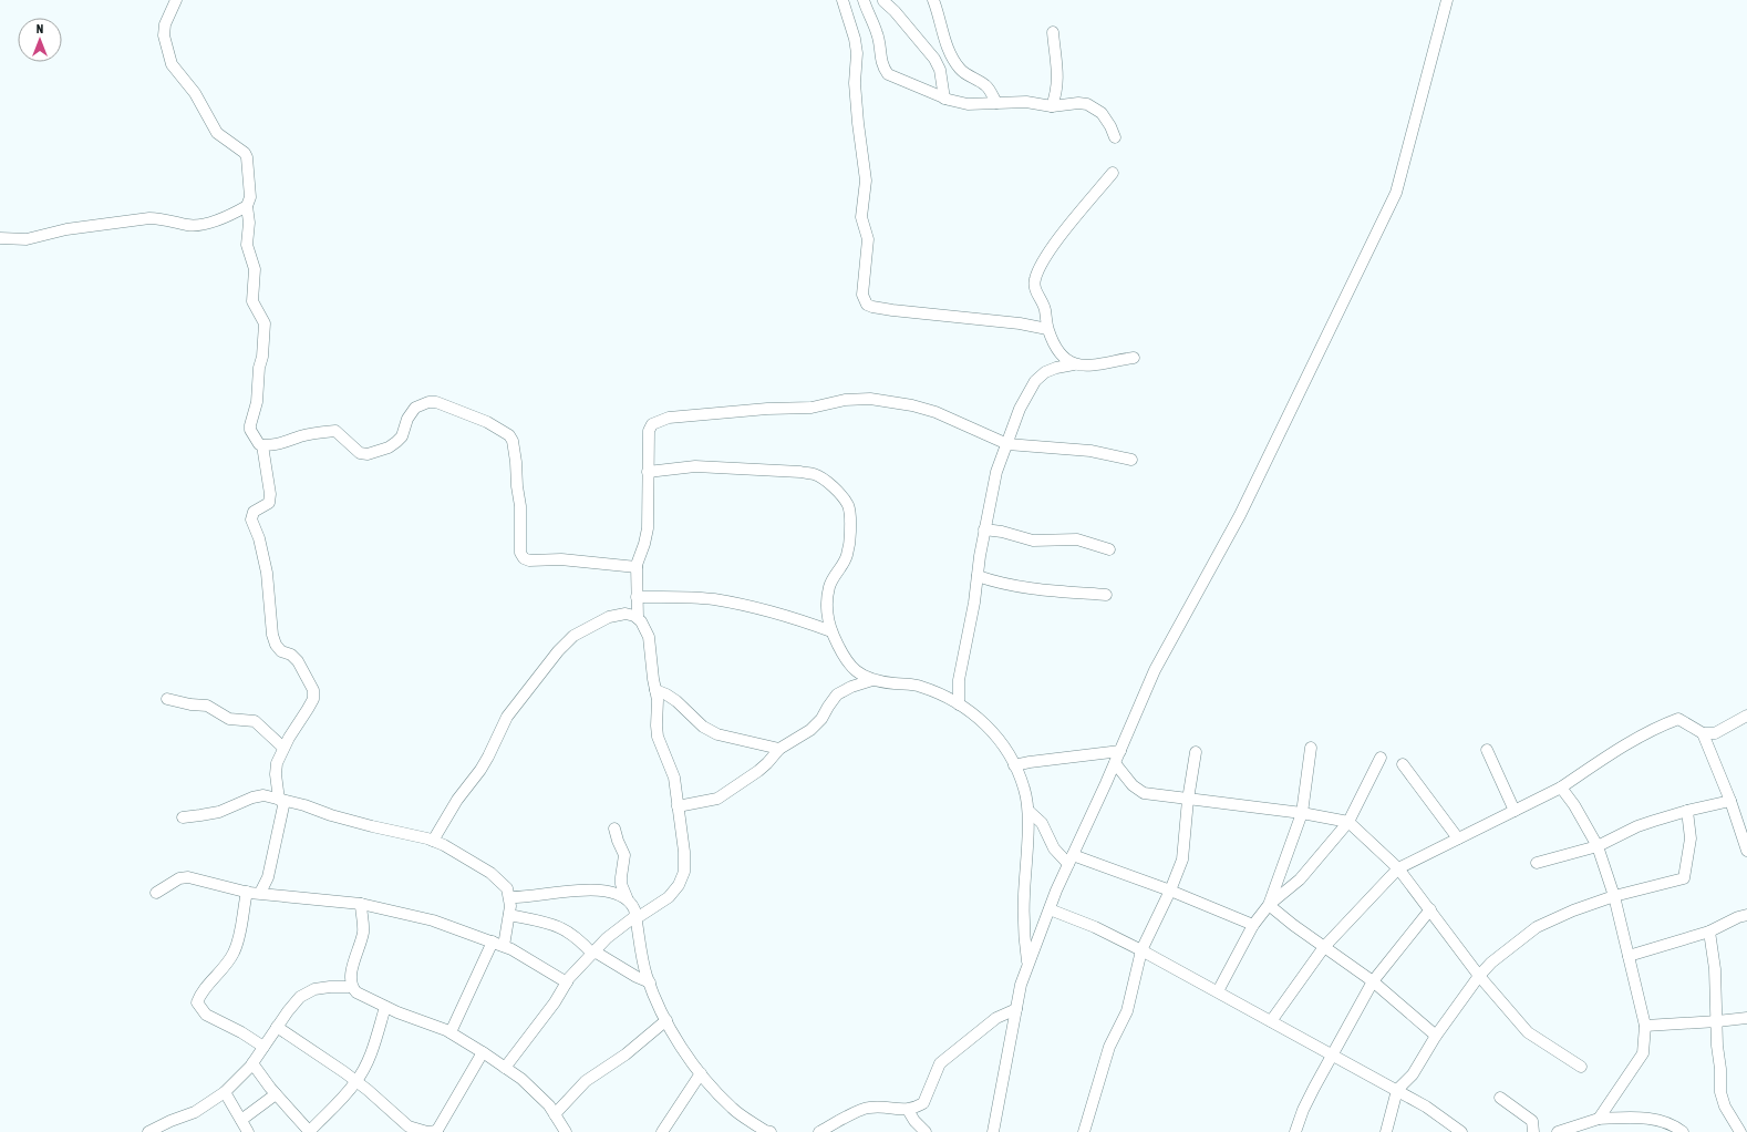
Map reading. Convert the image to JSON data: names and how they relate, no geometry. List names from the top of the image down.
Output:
{
  "north": "top"
}
